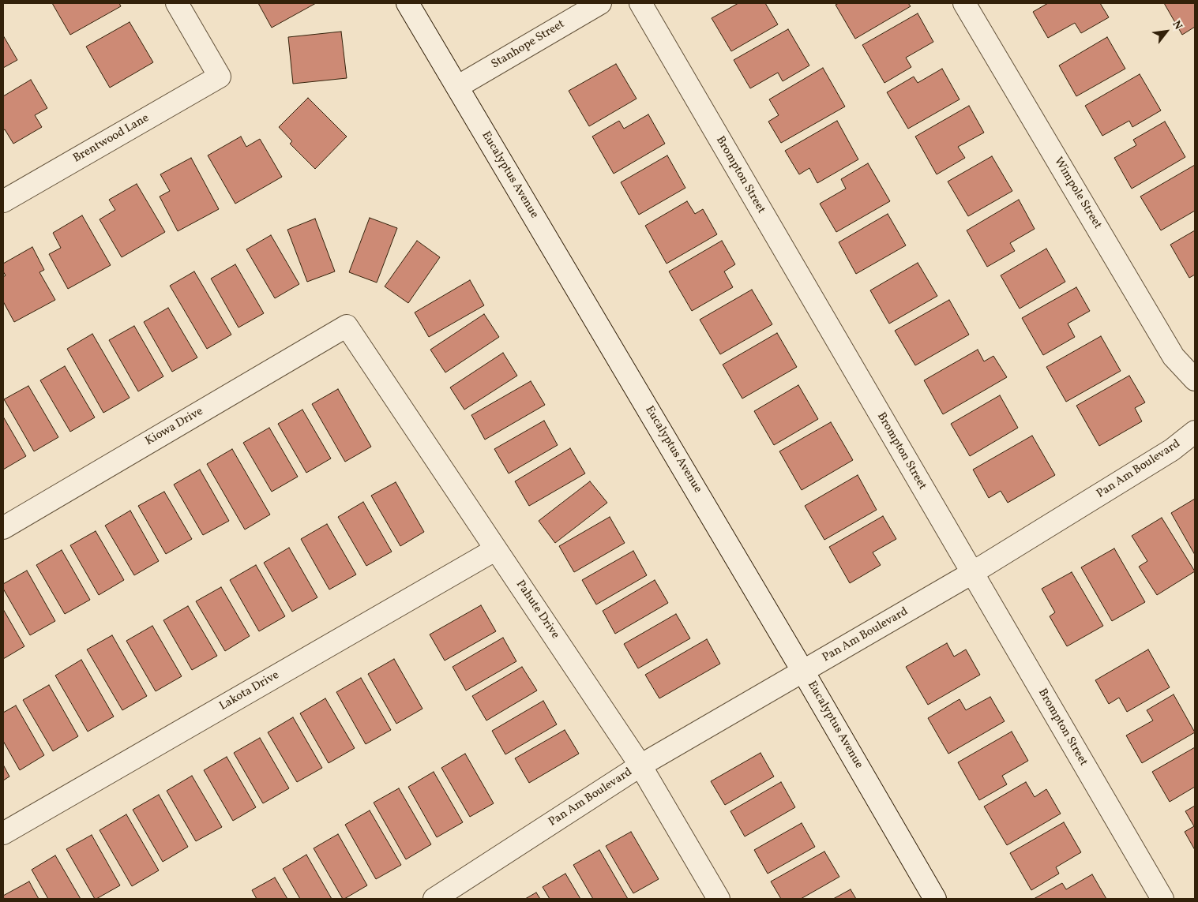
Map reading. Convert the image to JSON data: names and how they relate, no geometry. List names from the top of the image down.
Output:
{
  "streets": {
    "street": [
      "Stanhope Street",
      "Brentwood Lane",
      "Eucalyptus Avenue",
      "Brompton Street",
      "Wimpole Street",
      "Kiowa Drive",
      "Pan Am Boulevard",
      "Pahute Drive",
      "Lakota Drive"
    ]
  },
  "crossings": [
    ["Stanhope Street", "Eucalyptus Avenue"],
    ["Eucalyptus Avenue", "Pan Am Boulevard"],
    ["Brompton Street", "Pan Am Boulevard"],
    ["Kiowa Drive", "Pahute Drive"],
    ["Pan Am Boulevard", "Pahute Drive"],
    ["Pahute Drive", "Lakota Drive"]
  ],
  "north": "top right"
}
